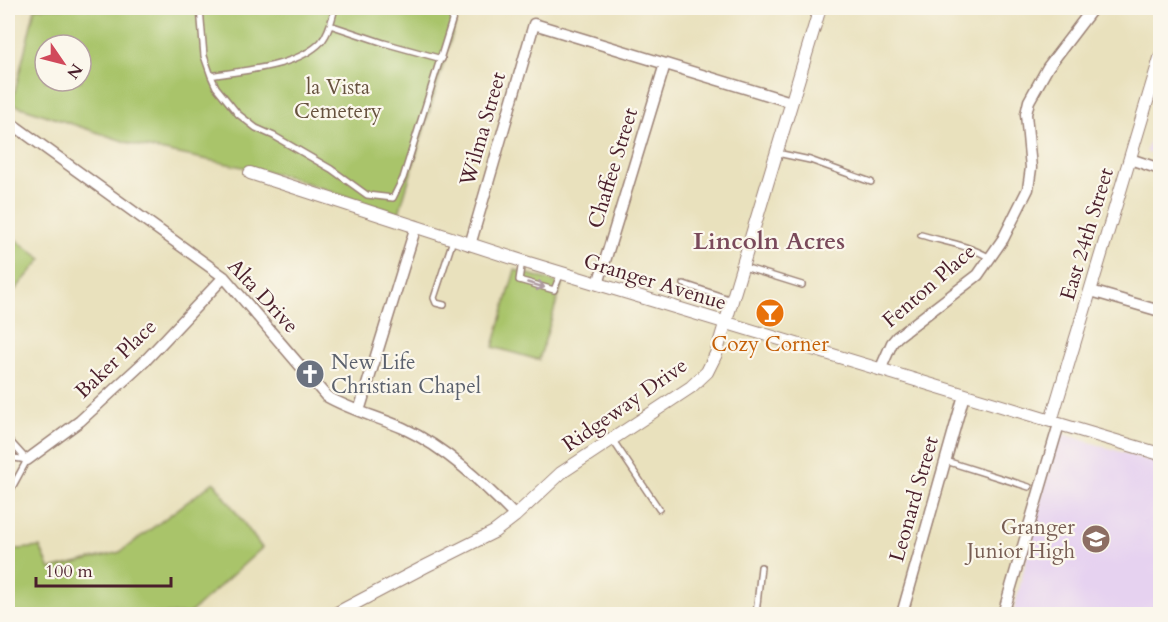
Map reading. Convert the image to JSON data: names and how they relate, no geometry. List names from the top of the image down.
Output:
{
  "streets": {
    "street": [
      "Wilma Street",
      "Chaffee Street",
      "East 24th Street",
      "Granger Avenue",
      "Fenton Place",
      "Alta Drive",
      "Baker Place",
      "Ridgeway Drive",
      "Leonard Street"
    ]
  },
  "crossings": [
    ["Wilma Street", "Chaffee Street"],
    ["Wilma Street", "Granger Avenue"],
    ["Chaffee Street", "Granger Avenue"],
    ["East 24th Street", "Granger Avenue"],
    ["Granger Avenue", "Fenton Place"],
    ["Granger Avenue", "Ridgeway Drive"],
    ["Granger Avenue", "Leonard Street"],
    ["Alta Drive", "Baker Place"],
    ["Alta Drive", "Ridgeway Drive"]
  ],
  "districts": ["Lincoln Acres"],
  "parks": ["la Vista Cemetery"],
  "places": {
    "bar": ["Cozy Corner"],
    "church": ["New Life Christian Chapel"],
    "school or university": ["Granger Junior High"]
  },
  "scale_bar": "100 m",
  "north": "bottom right"
}
